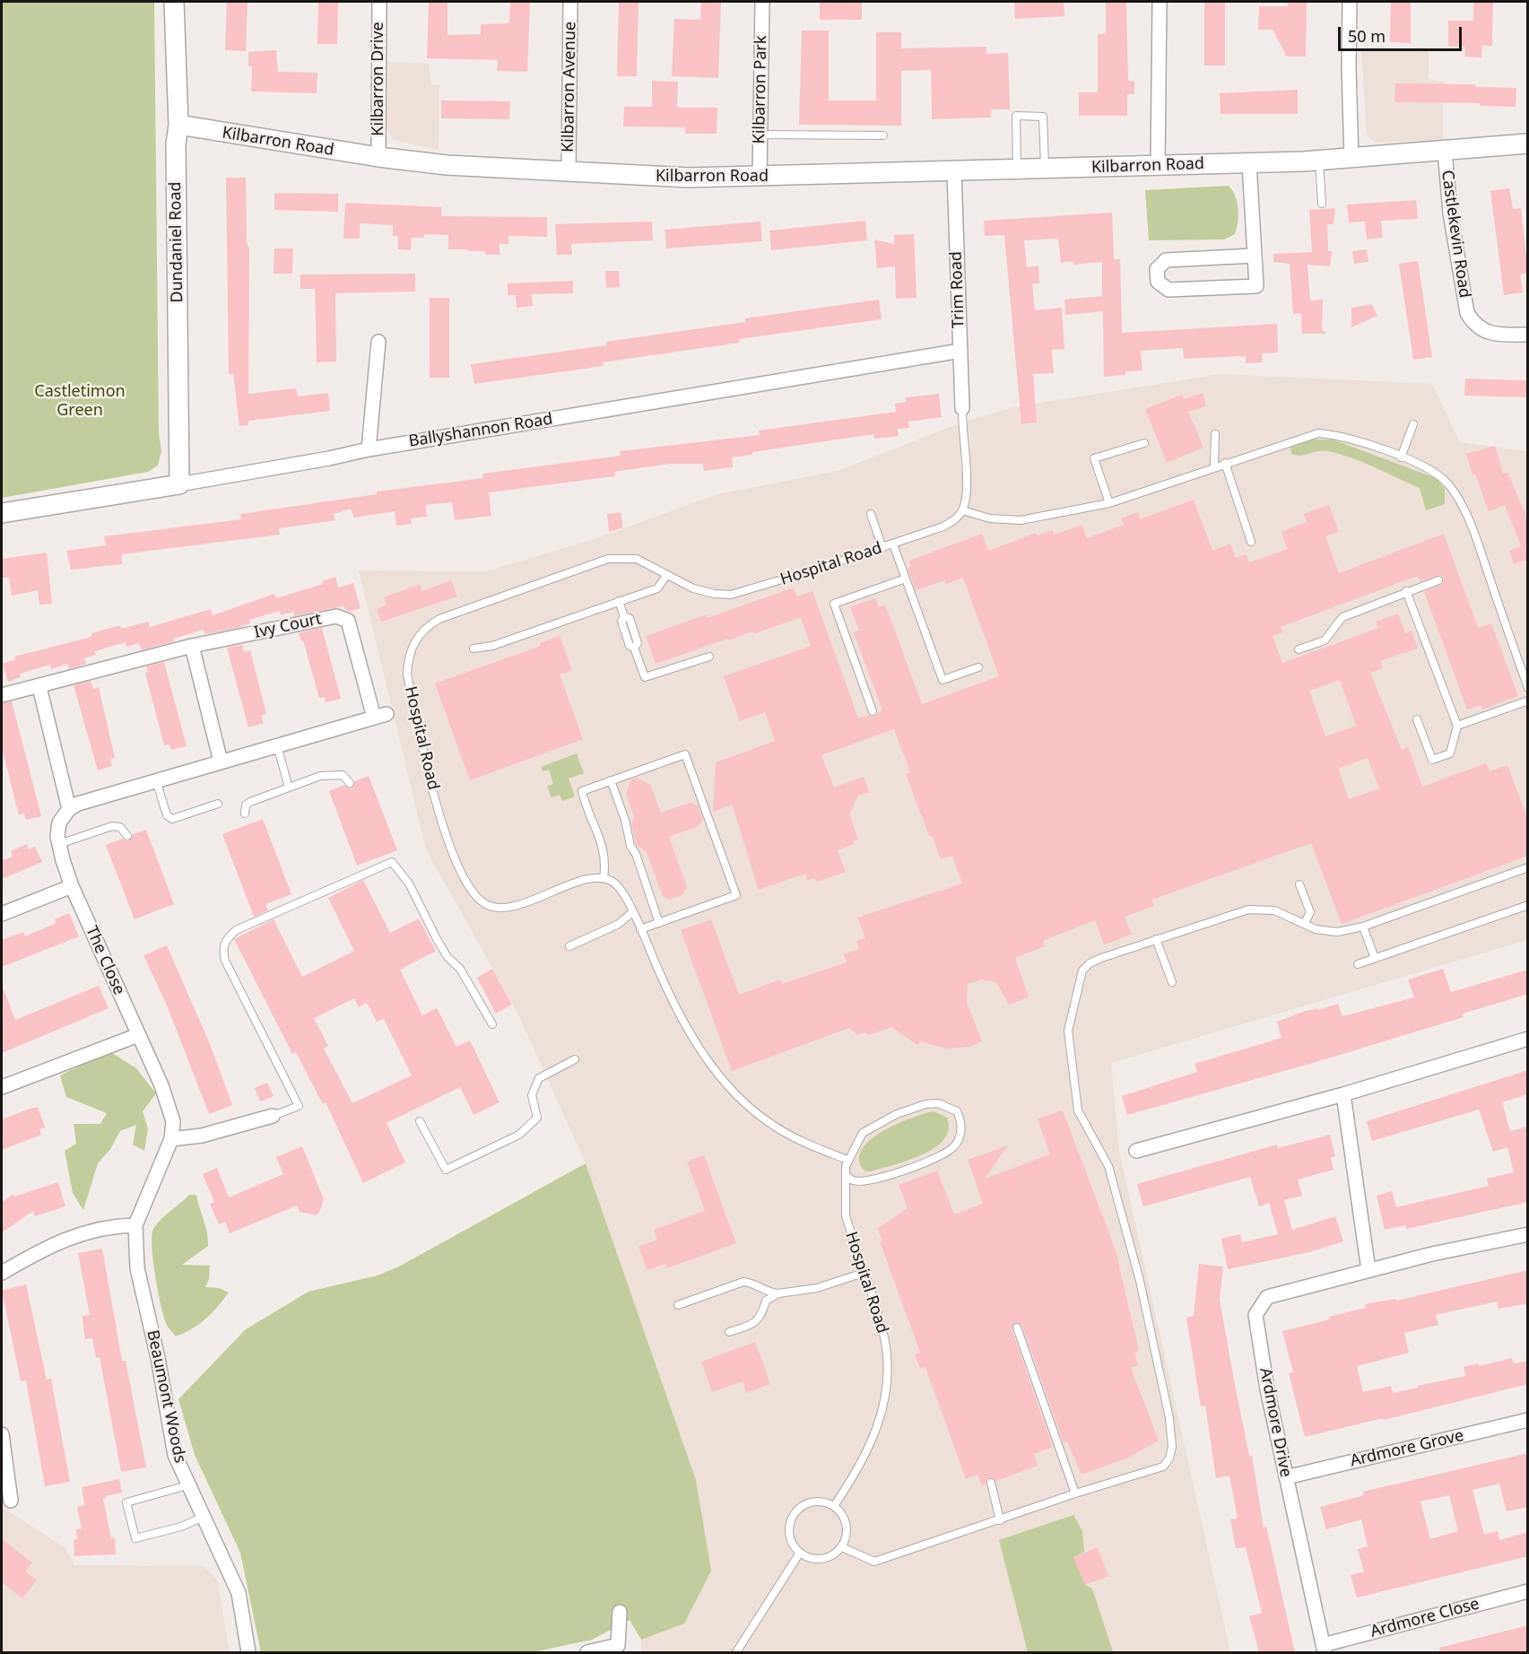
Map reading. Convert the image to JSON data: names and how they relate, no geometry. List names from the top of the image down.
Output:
{
  "streets": {
    "street": [
      "Kilbarron Drive",
      "Kilbarron Avenue",
      "Kilbarron Park",
      "Kilbarron Road",
      "Castlekevin Road",
      "Dundaniel Road",
      "Trim Road",
      "Ballyshannon Road",
      "Ivy Court",
      "The Close",
      "Beaumont Woods",
      "Ardmore Drive",
      "Ardmore Grove",
      "Ardmore Close"
    ],
    "lane": ["Hospital Road"]
  },
  "crossings": [
    ["Kilbarron Drive", "Kilbarron Road"],
    ["Kilbarron Avenue", "Kilbarron Road"],
    ["Kilbarron Park", "Kilbarron Road"],
    ["Kilbarron Road", "Castlekevin Road"],
    ["Kilbarron Road", "Dundaniel Road"],
    ["Kilbarron Road", "Trim Road"],
    ["Dundaniel Road", "Ballyshannon Road"],
    ["Trim Road", "Ballyshannon Road"],
    ["The Close", "Beaumont Woods"],
    ["Ardmore Drive", "Ardmore Grove"],
    ["Ardmore Drive", "Ardmore Close"]
  ],
  "parks": ["Castletimon Green"],
  "scale_bar": "50 m"
}
